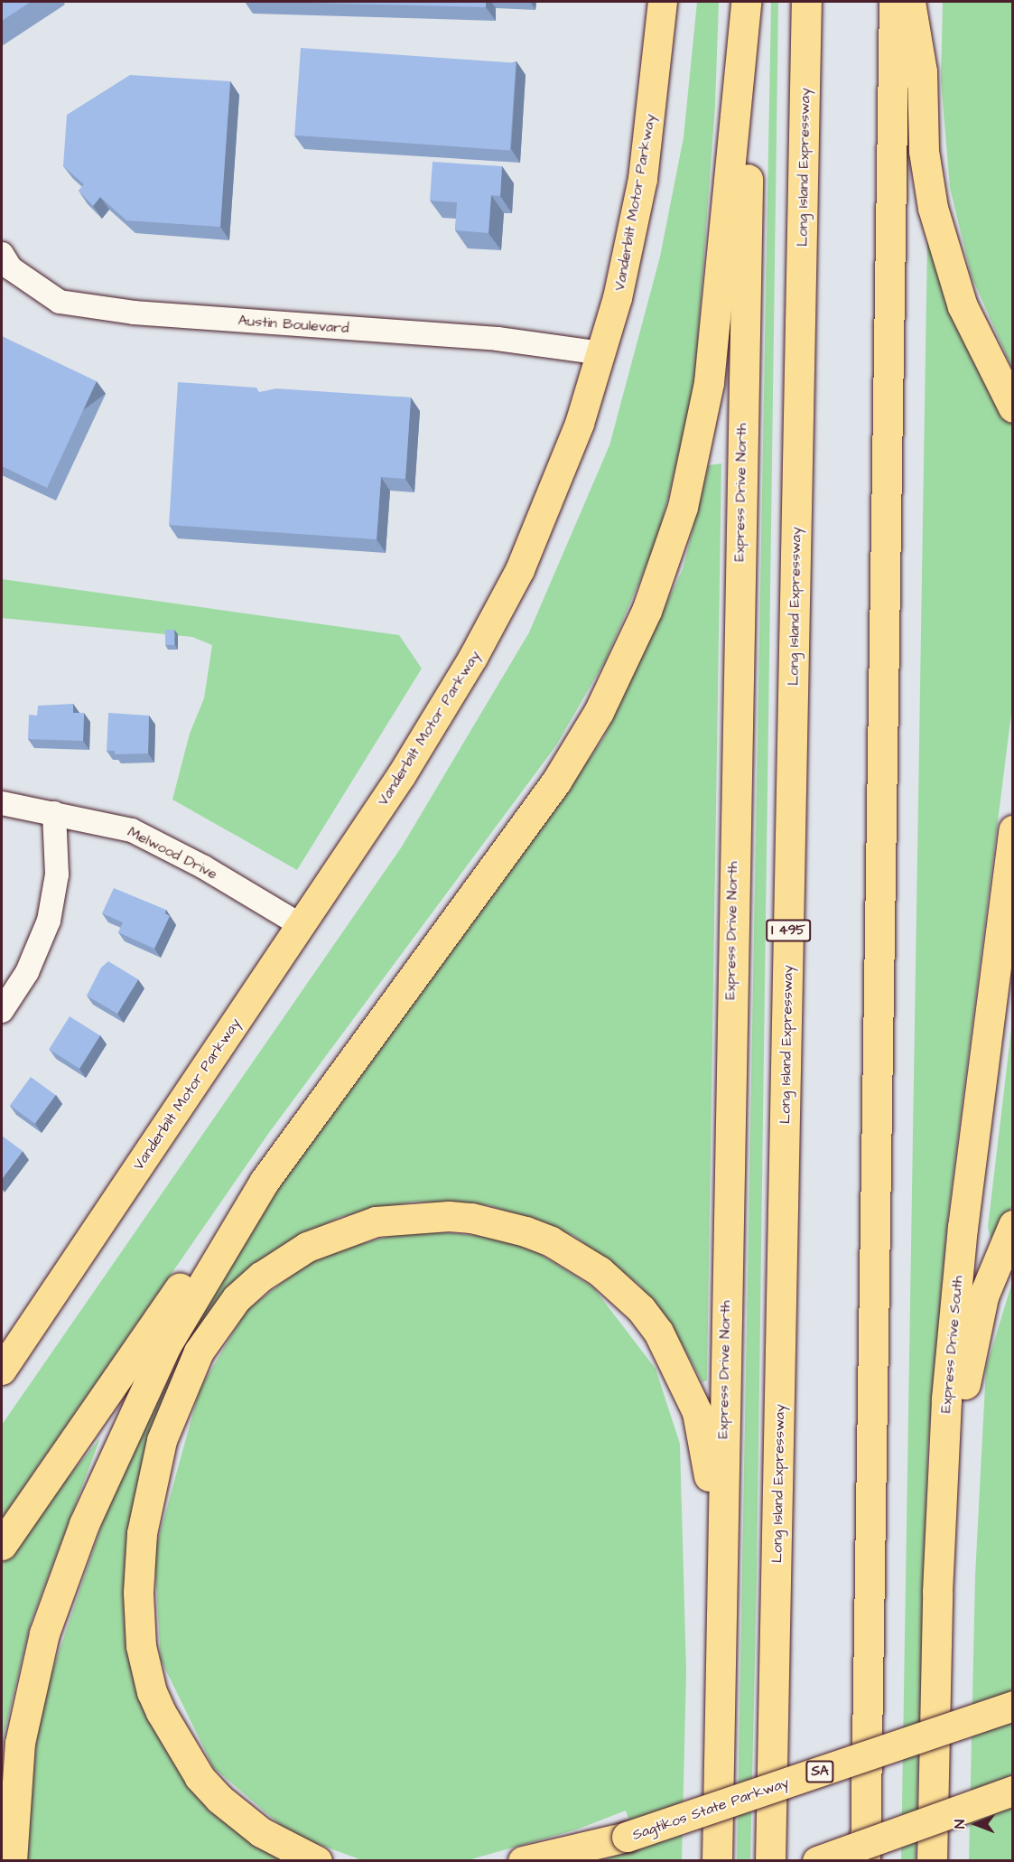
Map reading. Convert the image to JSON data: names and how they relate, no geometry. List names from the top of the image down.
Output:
{
  "streets": {
    "highway": [
      "Long Island Expressway",
      "Express Drive North",
      "I 495",
      "Express Drive South",
      "SA",
      "Sagtikos State Parkway"
    ],
    "main road": ["Vanderbilt Motor Parkway"],
    "street": ["Austin Boulevard", "Melwood Drive"]
  },
  "crossings": [
    ["Vanderbilt Motor Parkway", "Austin Boulevard"],
    ["Vanderbilt Motor Parkway", "Melwood Drive"]
  ],
  "north": "left"
}
